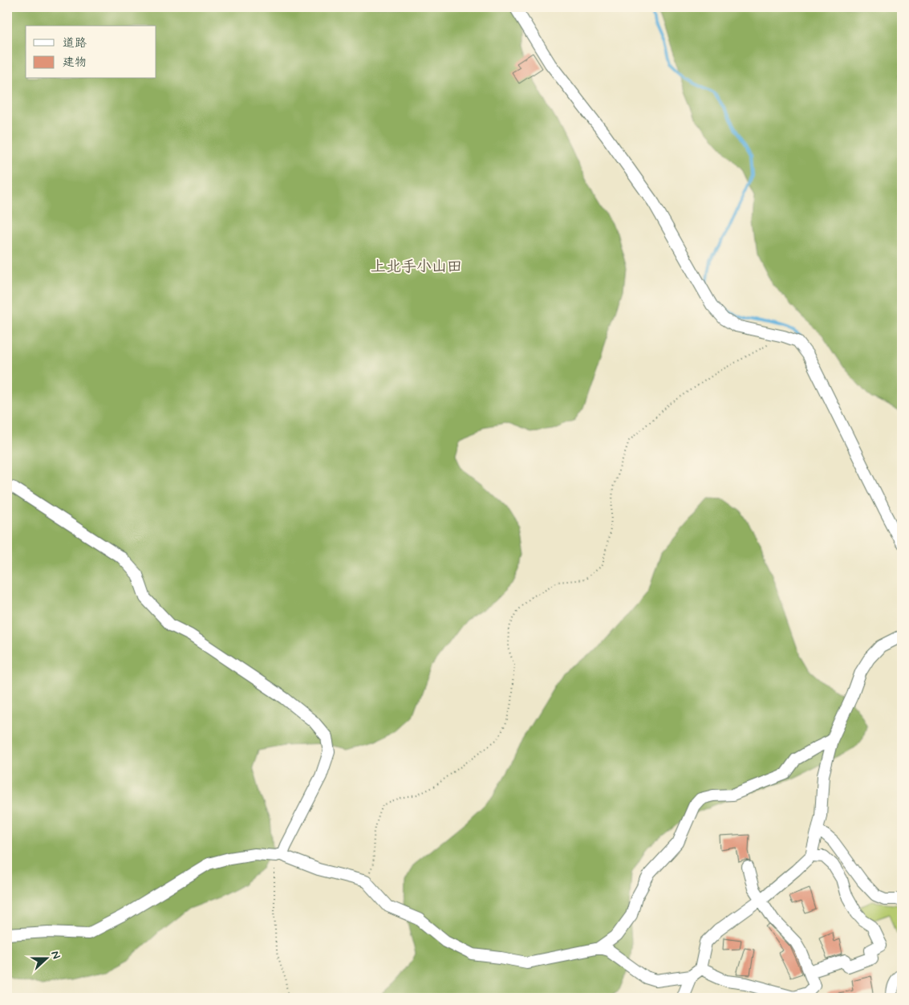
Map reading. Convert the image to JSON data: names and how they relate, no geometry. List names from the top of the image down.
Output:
{
  "districts": ["上北手小山田"],
  "legend": ["道路", "建物"],
  "north": "right"
}
